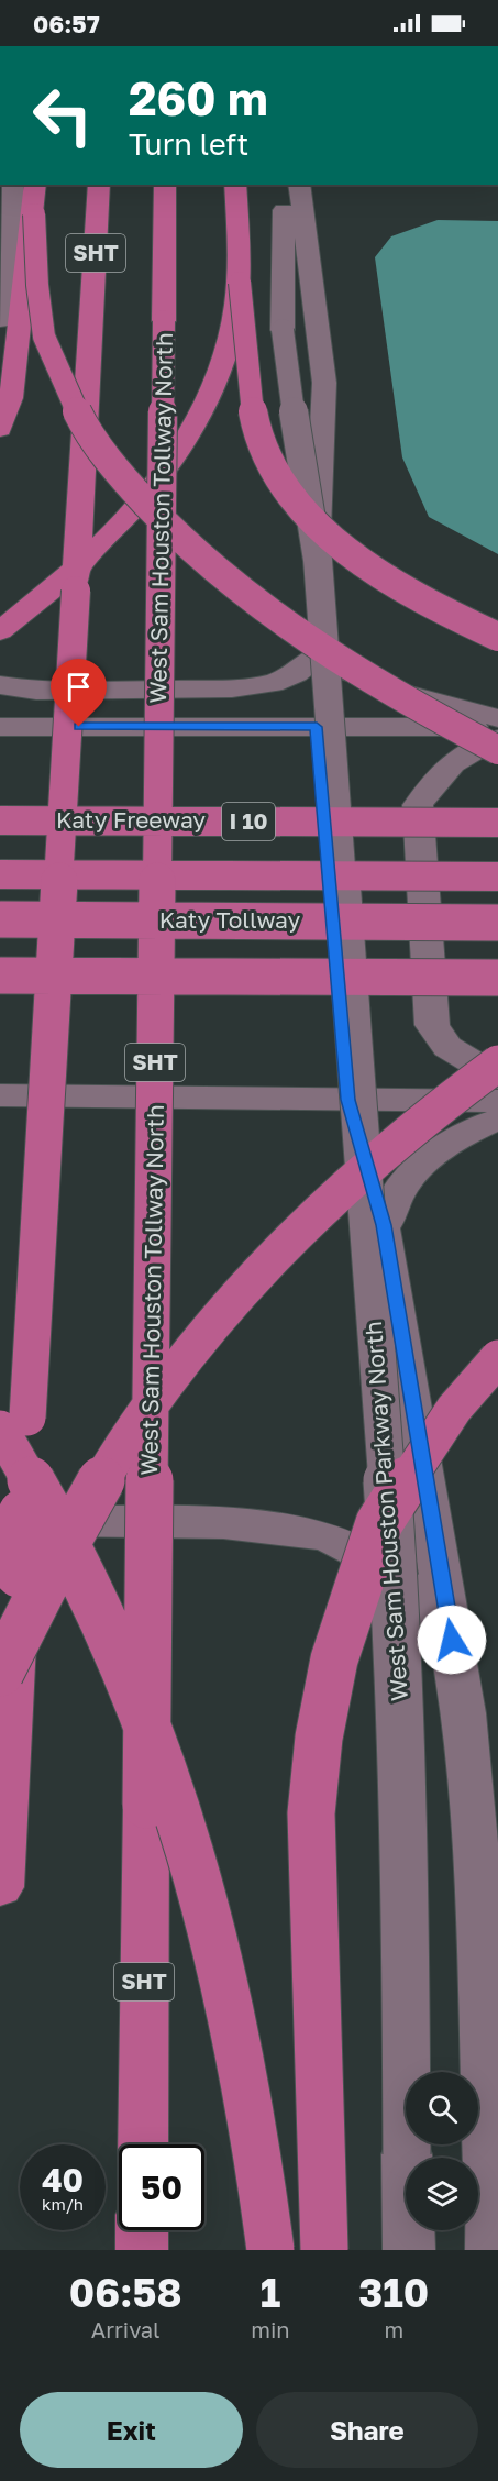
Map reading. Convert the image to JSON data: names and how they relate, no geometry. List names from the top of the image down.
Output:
{
  "streets": {
    "highway": [
      "SHT",
      "West Sam Houston Tollway North",
      "Katy Freeway",
      "I 10",
      "Katy Tollway"
    ],
    "main road": ["West Sam Houston Parkway North"]
  },
  "page": {
    "status": "06:57",
    "turn": ["260 m", "Turn left"],
    "speed": "40 km/h",
    "limit": "50",
    "eta": [
      "06:58",
      "Arrival",
      "1",
      "min",
      "310",
      "m"
    ],
    "buttons": ["Exit", "Share"]
  }
}
